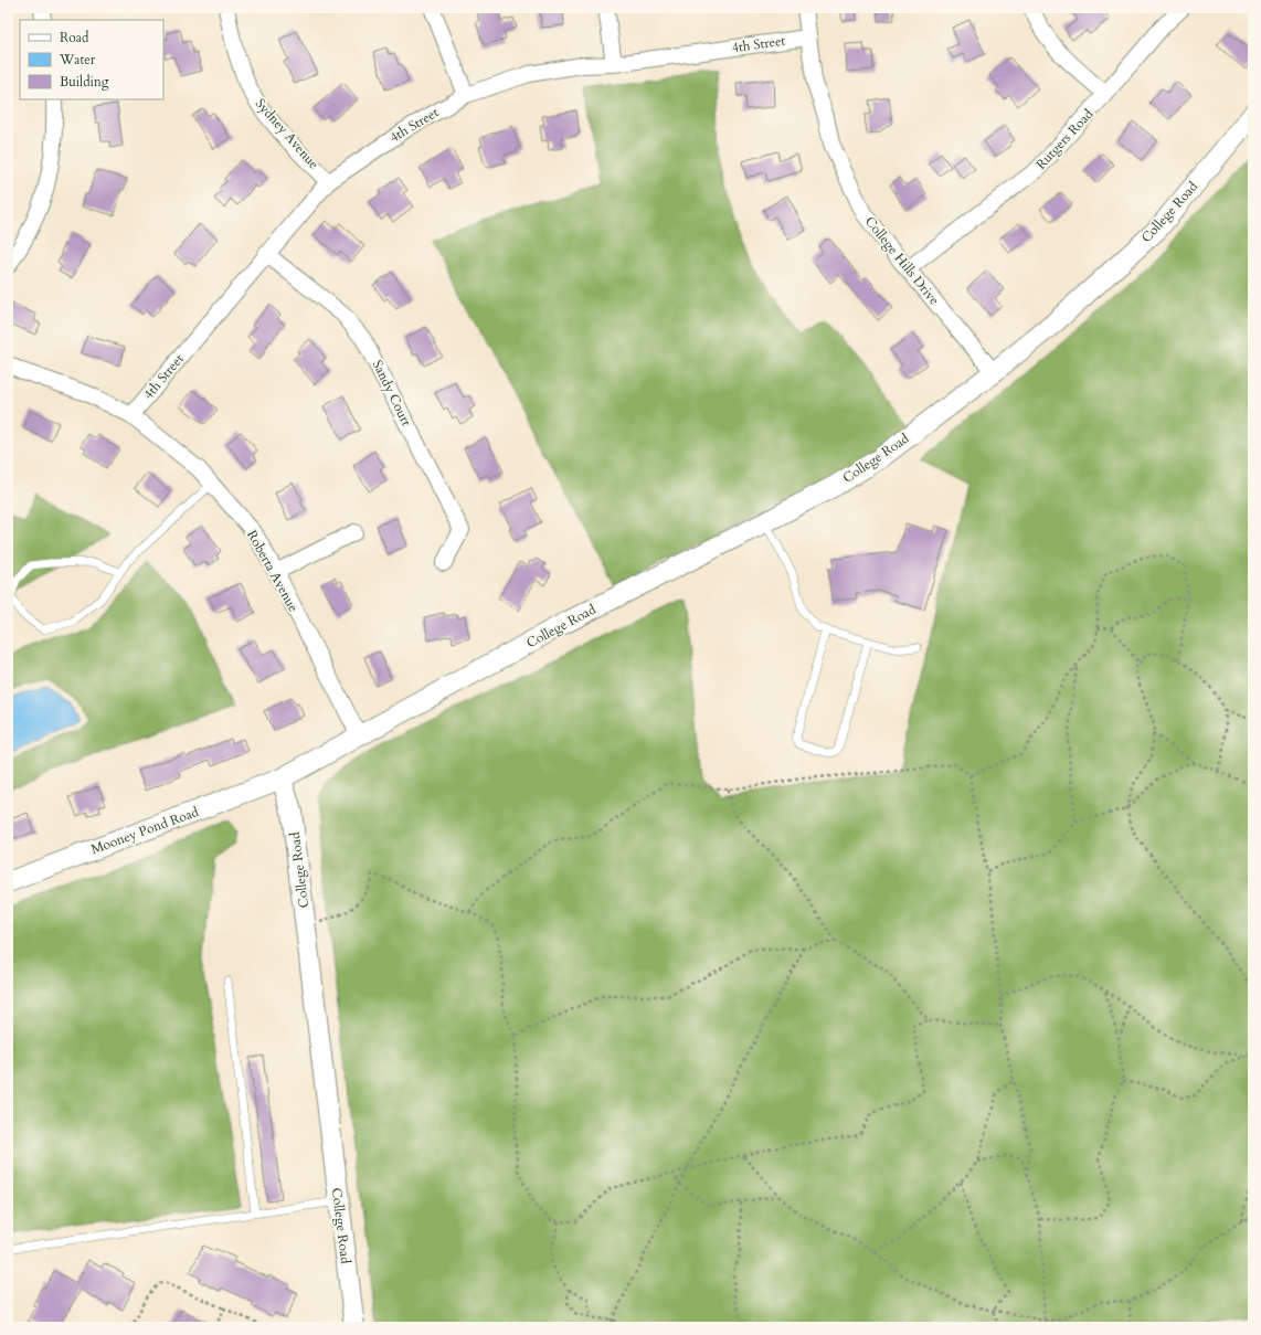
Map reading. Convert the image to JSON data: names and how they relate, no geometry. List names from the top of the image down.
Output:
{
  "streets": {
    "street": [
      "4th Street",
      "Sydney Avenue",
      "Rutgers Road",
      "College Road",
      "College Hills Drive",
      "Sandy Court",
      "Roberta Avenue",
      "Mooney Pond Road"
    ]
  },
  "crossings": [
    ["4th Street", "Sydney Avenue"],
    ["4th Street", "College Hills Drive"],
    ["4th Street", "Sandy Court"],
    ["4th Street", "Roberta Avenue"],
    ["Rutgers Road", "College Hills Drive"],
    ["College Road", "College Hills Drive"],
    ["College Road", "Roberta Avenue"],
    ["College Road", "Mooney Pond Road"]
  ],
  "legend": ["Road", "Water", "Building"]
}
